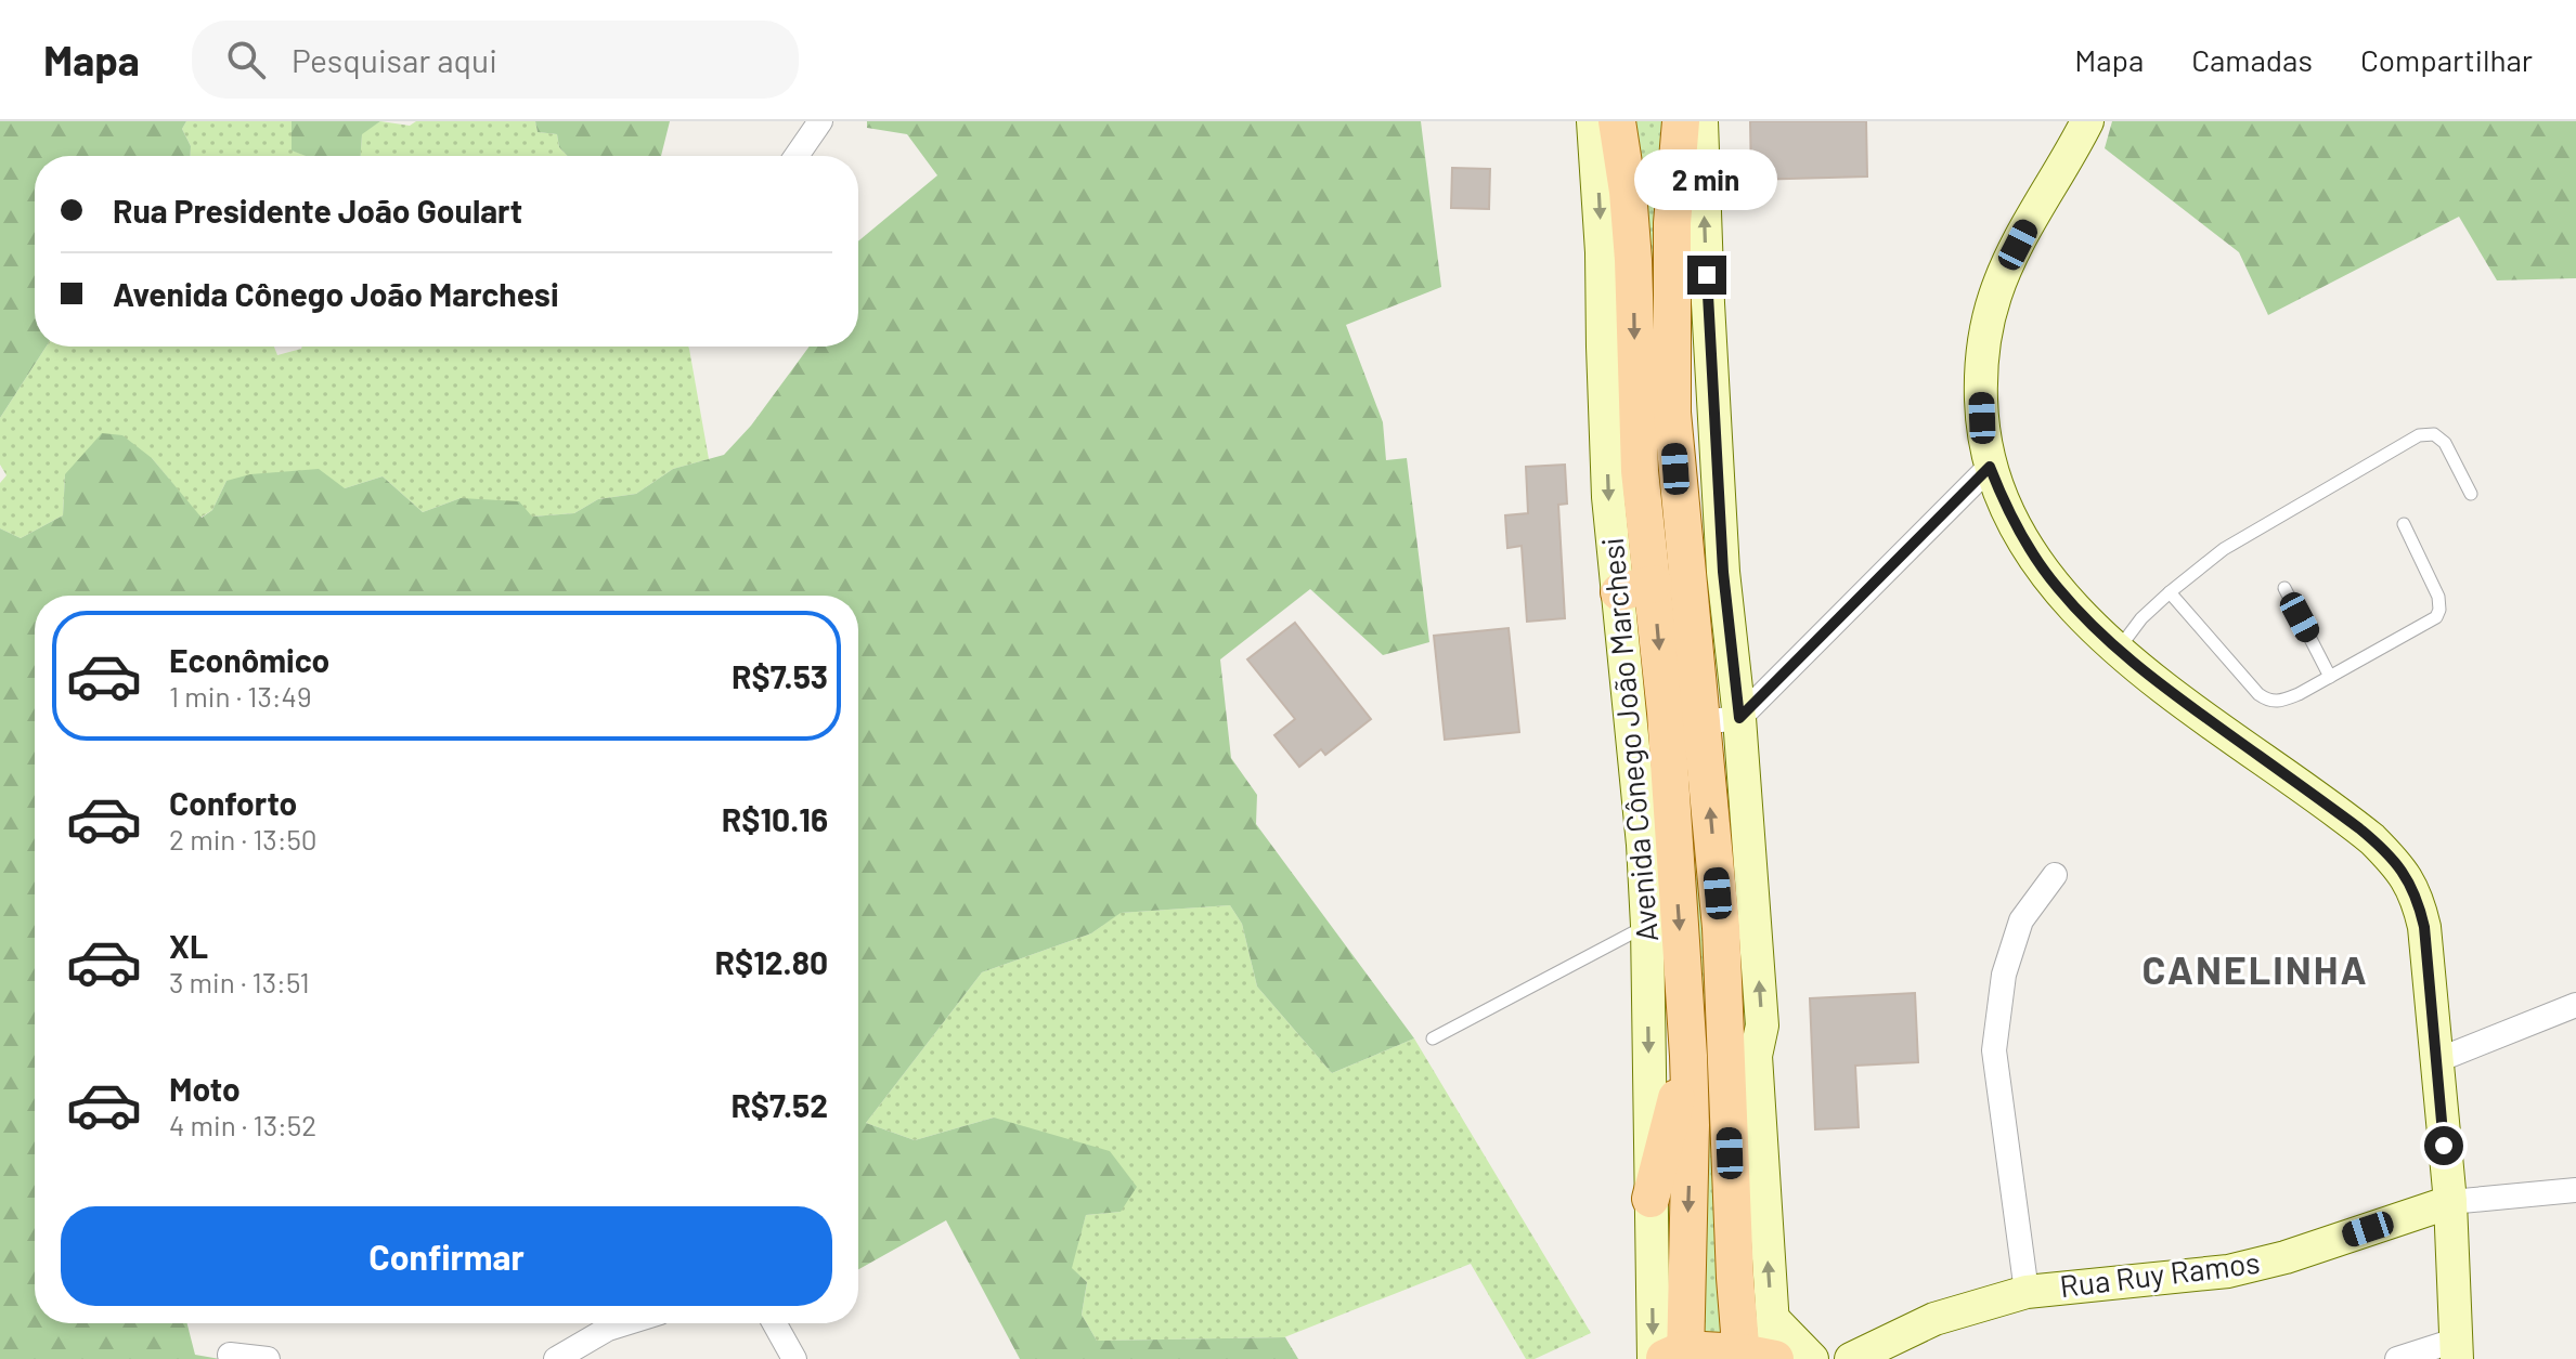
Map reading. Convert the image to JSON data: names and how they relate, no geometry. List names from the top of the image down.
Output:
{
  "streets": {
    "main road": ["Avenida Cônego João Marchesi"],
    "street": ["Rua Ruy Ramos"]
  },
  "districts": ["CANELINHA"],
  "page": {
    "header": "Mapa",
    "search": "Pesquisar aqui",
    "nav": ["Mapa", "Camadas", "Compartilhar"],
    "bubble": "2 min",
    "banner": ["Rua Presidente João Goulart", "Avenida Cônego João Marchesi"],
    "list": [
      {
        "name": "Econômico",
        "note": "1 min · 13:49",
        "value": "R$7.53"
      },
      {
        "name": "Conforto",
        "note": "2 min · 13:50",
        "value": "R$10.16"
      },
      {
        "name": "XL",
        "note": "3 min · 13:51",
        "value": "R$12.80"
      },
      {
        "name": "Moto",
        "note": "4 min · 13:52",
        "value": "R$7.52"
      }
    ],
    "buttons": "Confirmar"
  }
}
